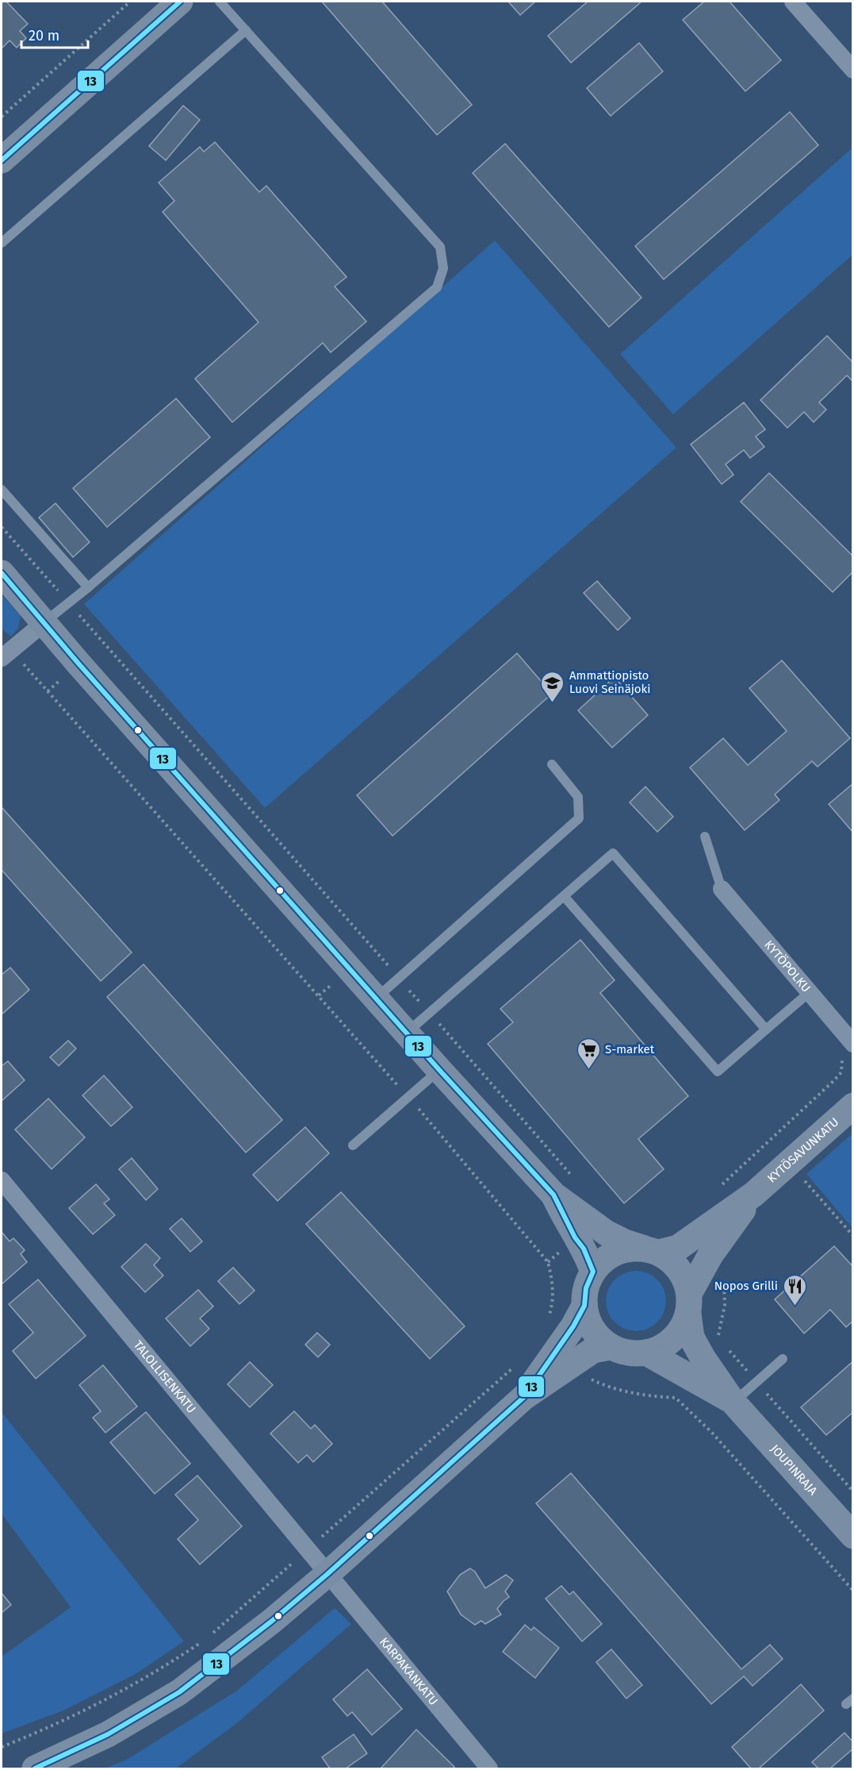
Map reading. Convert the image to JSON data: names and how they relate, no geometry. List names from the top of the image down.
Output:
{
  "streets": {
    "street": [
      "KYTÖPOLKU",
      "KYTÖSAVUNKATU",
      "TALOLLISENKATU",
      "JOUPINRAJA",
      "KARPAKANKATU"
    ]
  },
  "crossings": [
    ["KYTÖSAVUNKATU", "JOUPINRAJA"],
    ["TALOLLISENKATU", "KARPAKANKATU"]
  ],
  "places": {
    "school or university": ["Ammattiopisto Luovi Seinäjoki"],
    "supermarket": ["S-market"],
    "restaurant": ["Nopos Grilli"]
  },
  "lines": ["transit line 13"],
  "scale_bar": "20 m"
}
